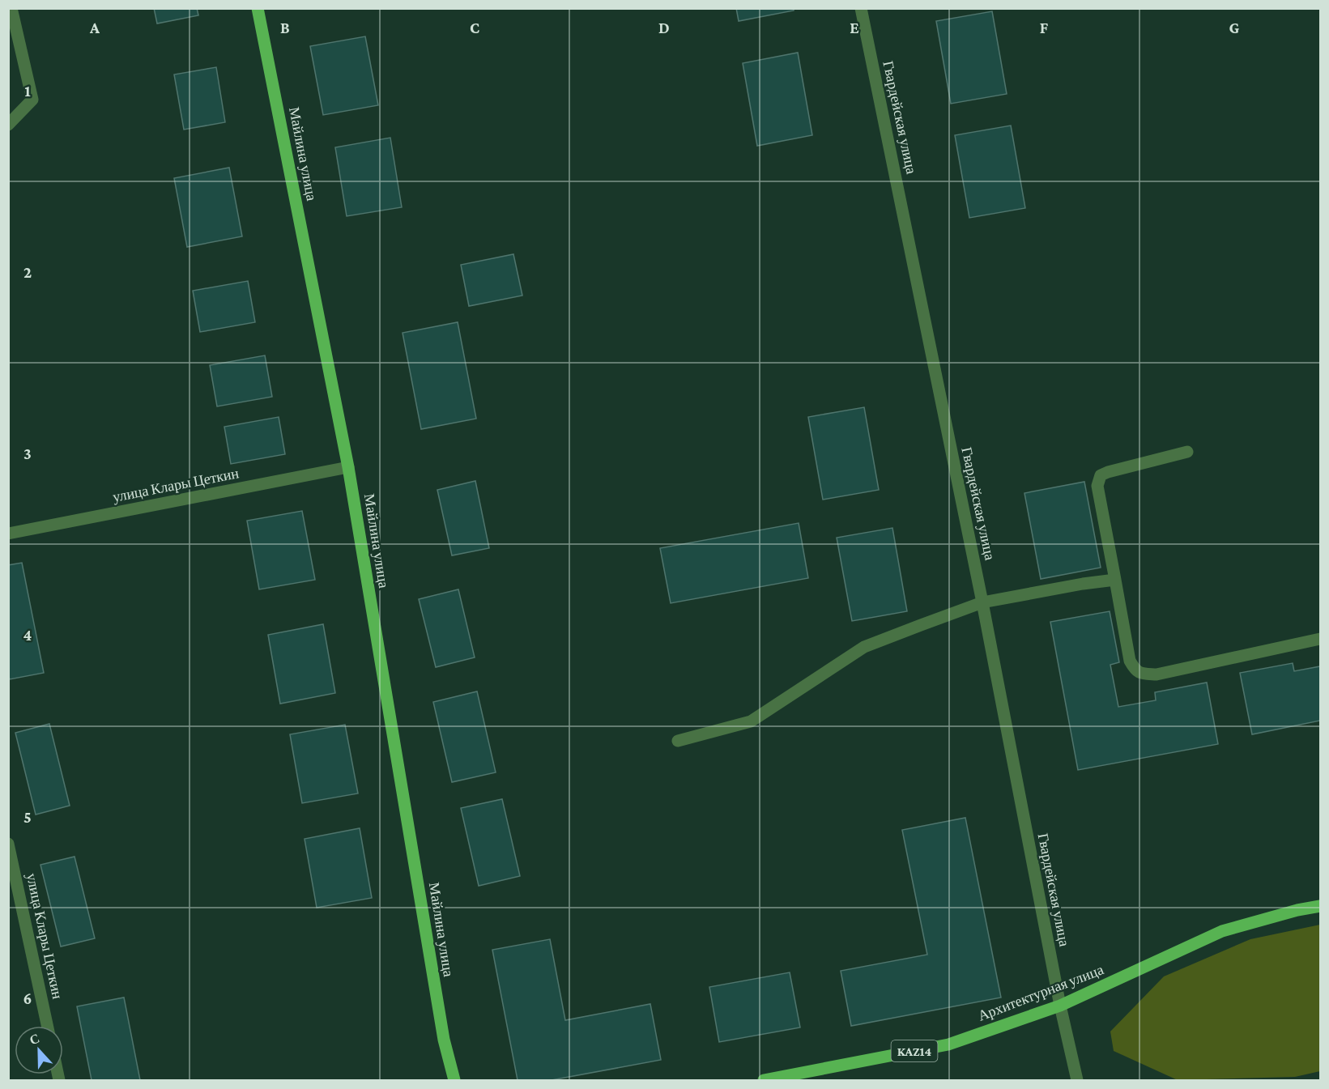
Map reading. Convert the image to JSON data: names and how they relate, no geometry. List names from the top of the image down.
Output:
{
  "streets": {
    "main road": ["Майлина улица", "Архитектурная улица", "KAZ14"],
    "street": ["Гвардейская улица", "улица Клары Цеткин"]
  },
  "crossings": [
    ["Гвардейская улица", "Архитектурная улица"],
    ["Майлина улица", "улица Клары Цеткин"]
  ],
  "north": "top",
  "grid": {
    "columns": [
      "A",
      "B",
      "C",
      "D",
      "E",
      "F",
      "G"
    ],
    "rows": [
      "1",
      "2",
      "3",
      "4",
      "5",
      "6"
    ]
  }
}
